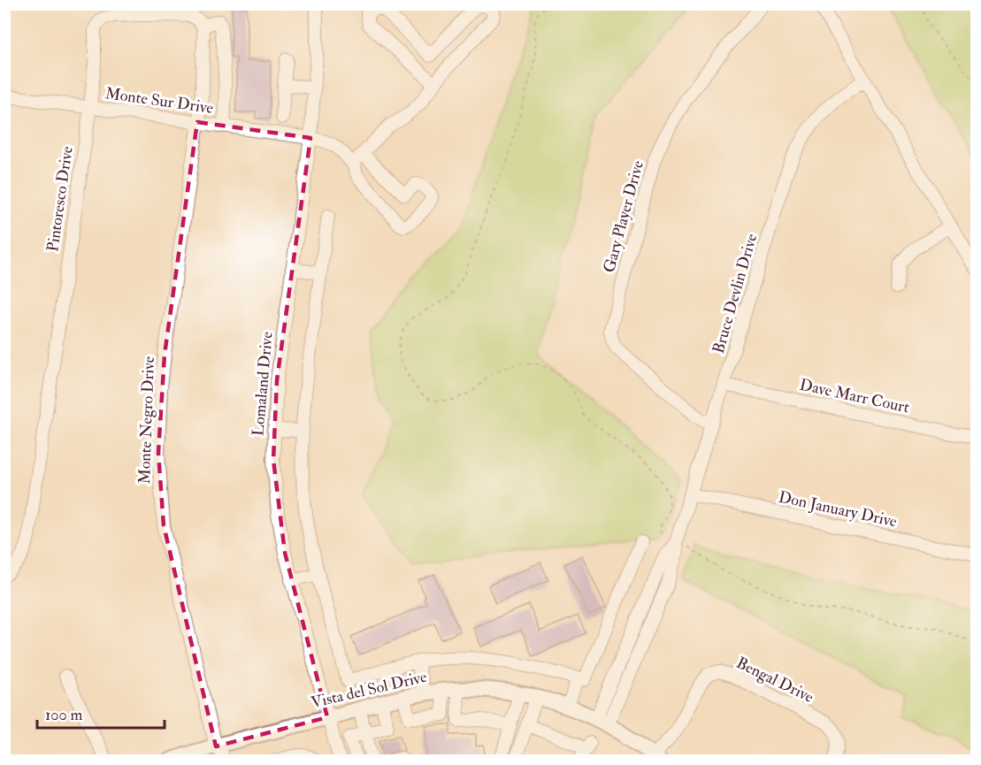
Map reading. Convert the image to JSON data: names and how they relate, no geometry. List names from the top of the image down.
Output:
{
  "streets": {
    "main road": ["Vista del Sol Drive"],
    "street": [
      "Monte Sur Drive",
      "Pintoresco Drive",
      "Gary Player Drive",
      "Bruce Devlin Drive",
      "Lomaland Drive",
      "Dave Marr Court",
      "Monte Negro Drive",
      "Don January Drive",
      "Bengal Drive"
    ]
  },
  "crossings": [
    ["Monte Sur Drive", "Pintoresco Drive"],
    ["Monte Sur Drive", "Lomaland Drive"],
    ["Monte Sur Drive", "Monte Negro Drive"],
    ["Gary Player Drive", "Bruce Devlin Drive"],
    ["Bruce Devlin Drive", "Dave Marr Court"],
    ["Bruce Devlin Drive", "Don January Drive"],
    ["Bruce Devlin Drive", "Vista del Sol Drive"],
    ["Lomaland Drive", "Vista del Sol Drive"],
    ["Monte Negro Drive", "Vista del Sol Drive"],
    ["Bengal Drive", "Vista del Sol Drive"]
  ],
  "scale_bar": "100 m"
}
